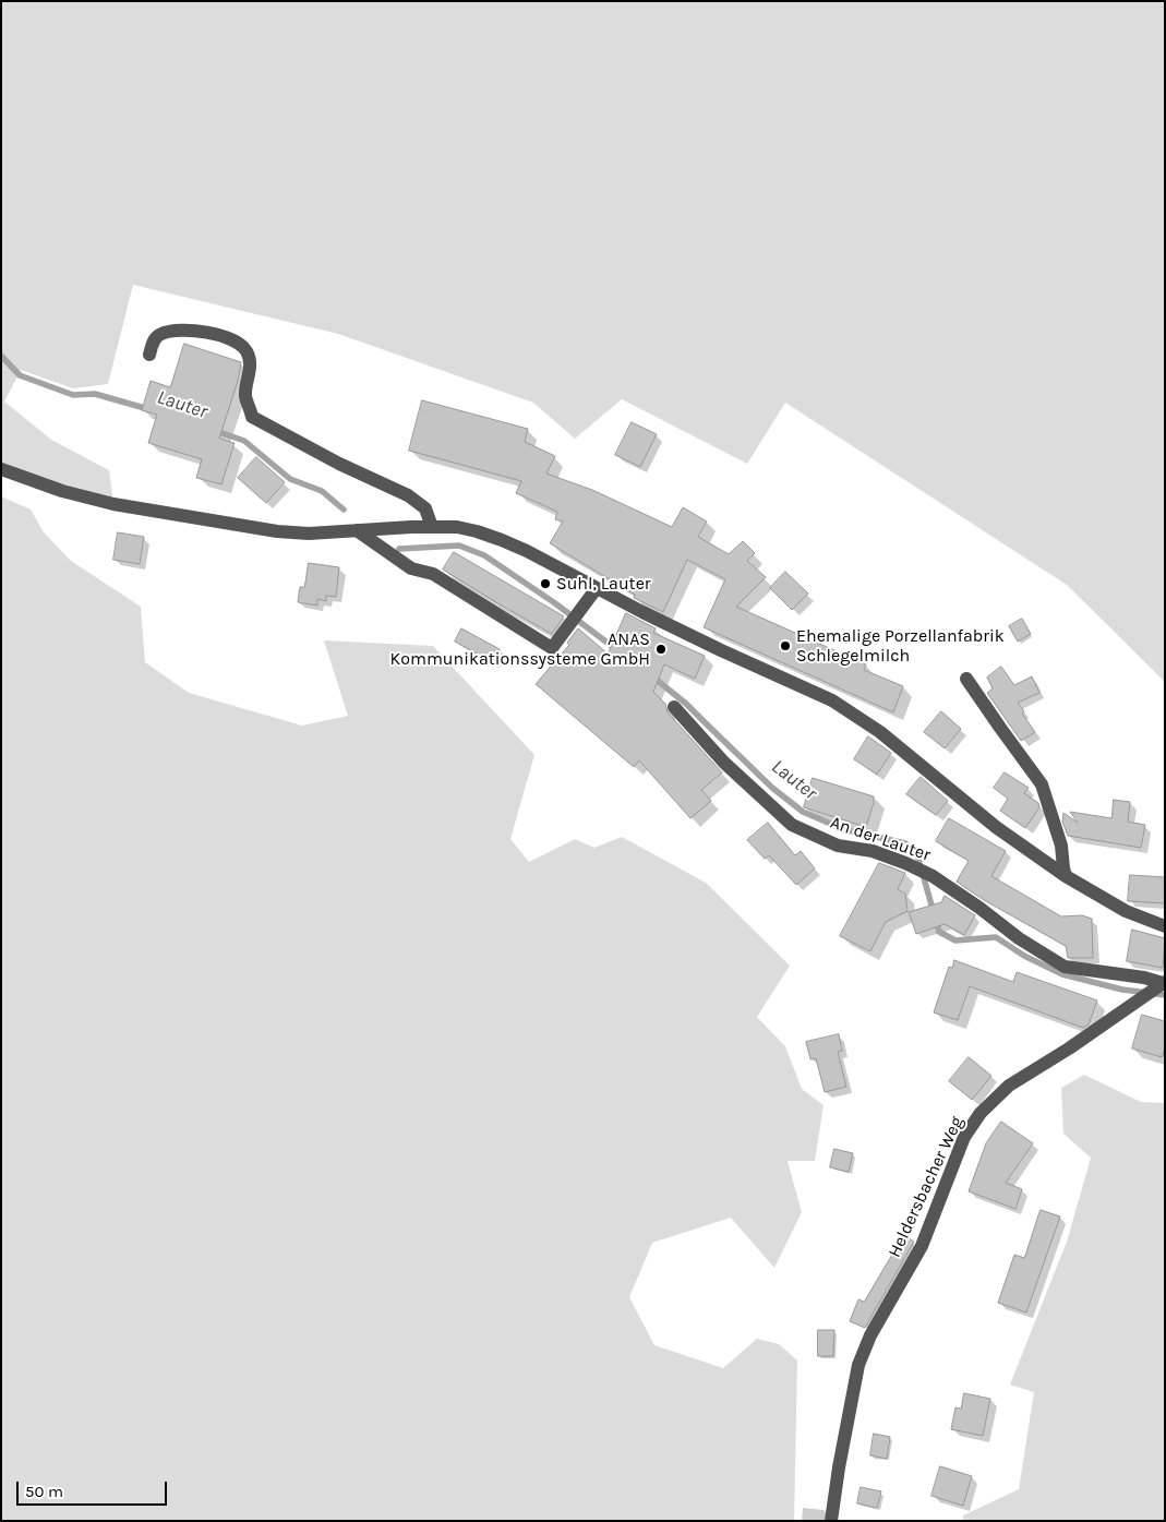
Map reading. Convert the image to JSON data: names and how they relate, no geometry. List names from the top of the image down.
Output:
{
  "streets": {
    "street": ["An der Lauter", "Heldersbacher Weg"]
  },
  "crossings": [
    ["An der Lauter", "Heldersbacher Weg"]
  ],
  "water": ["Lauter"],
  "places": ["Suhl, Lauter", "Ehemalige Porzellanfabrik Schlegelmilch", "ANAS Kommunikationssysteme GmbH"],
  "scale_bar": "50 m"
}
